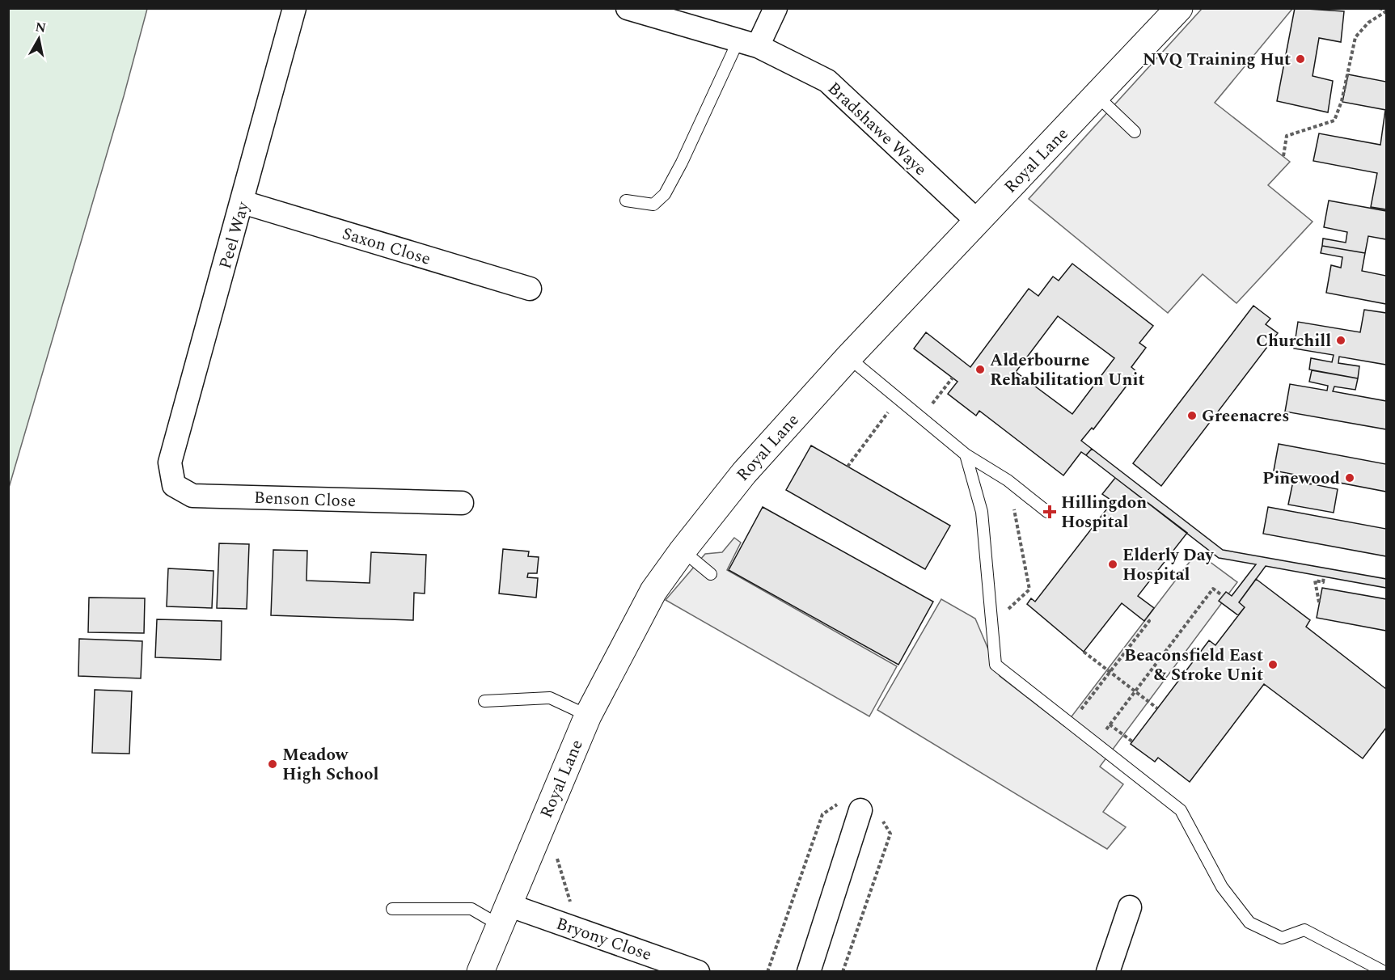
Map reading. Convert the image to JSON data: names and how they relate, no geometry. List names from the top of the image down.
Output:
{
  "streets": {
    "street": [
      "Bradshawe Waye",
      "Royal Lane",
      "Peel Way",
      "Saxon Close",
      "Benson Close",
      "Bryony Close"
    ]
  },
  "crossings": [
    ["Bradshawe Waye", "Royal Lane"],
    ["Royal Lane", "Bryony Close"],
    ["Peel Way", "Saxon Close"],
    ["Peel Way", "Benson Close"]
  ],
  "places": {
    "other": [
      "NVQ Training Hut",
      "Churchill",
      "Alderbourne Rehabilitation Unit",
      "Greenacres",
      "Pinewood",
      "Elderly Day Hospital",
      "Beaconsfield East & Stroke Unit",
      "Meadow High School"
    ],
    "health": ["Hillingdon Hospital"]
  },
  "north": "top"
}
